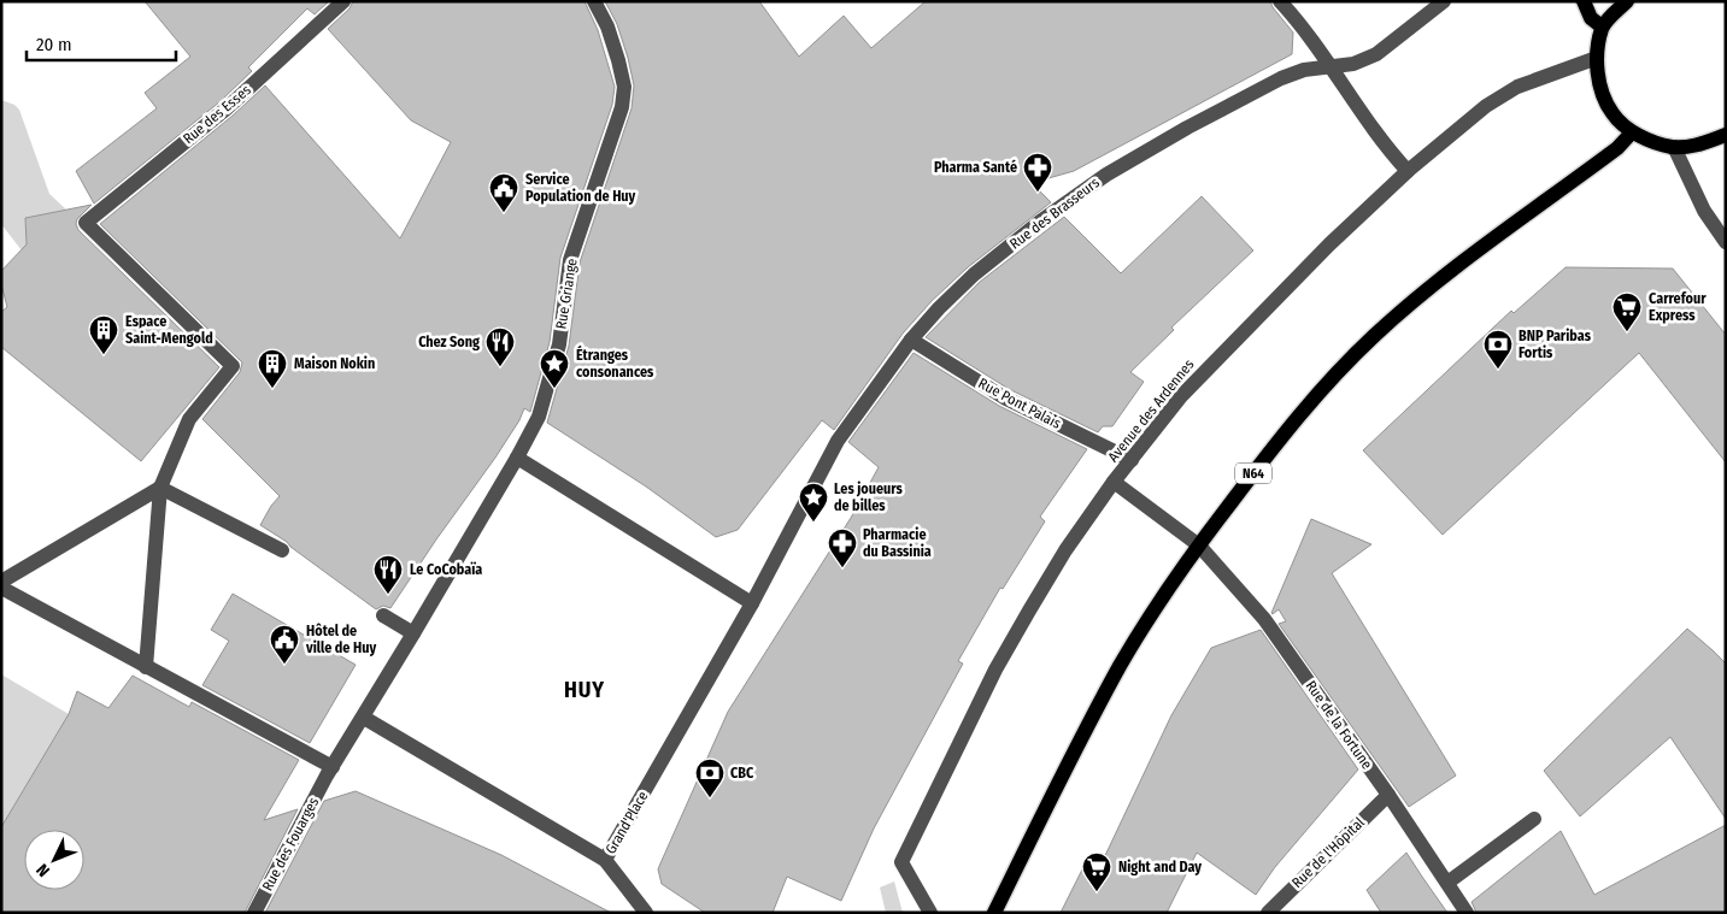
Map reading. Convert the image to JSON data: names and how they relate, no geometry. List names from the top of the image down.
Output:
{
  "streets": {
    "main road": ["N64"],
    "street": [
      "Rue des Esses",
      "Rue des Brasseurs",
      "Rue Griange",
      "Rue Pont Palais",
      "Avenue des Ardennes",
      "Rue de la Fortune",
      "Grand'Place",
      "Rue des Fouarges",
      "Rue de l'Hôpital"
    ]
  },
  "crossings": [
    ["Rue des Brasseurs", "Rue Pont Palais"],
    ["Rue des Brasseurs", "Grand'Place"],
    ["Rue Pont Palais", "Avenue des Ardennes"],
    ["Avenue des Ardennes", "Rue de la Fortune"],
    ["N64", "Rue de la Fortune"],
    ["Rue de la Fortune", "Rue de l'Hôpital"]
  ],
  "districts": ["HUY"],
  "places": {
    "pharmacy": ["Pharma Santé", "Pharmacie du Bassinia"],
    "public building": ["Service Population de Huy", "Hôtel de ville de Huy"],
    "supermarket": ["Carrefour Express", "Night and Day"],
    "building": ["Espace Saint-Mengold", "Maison Nokin"],
    "restaurant": ["Chez Song", "Le CoCobaïa"],
    "bank": ["BNP Paribas Fortis", "CBC"],
    "place": ["Étranges consonances", "Les joueurs de billes"]
  },
  "scale_bar": "20 m",
  "north": "bottom left"
}
